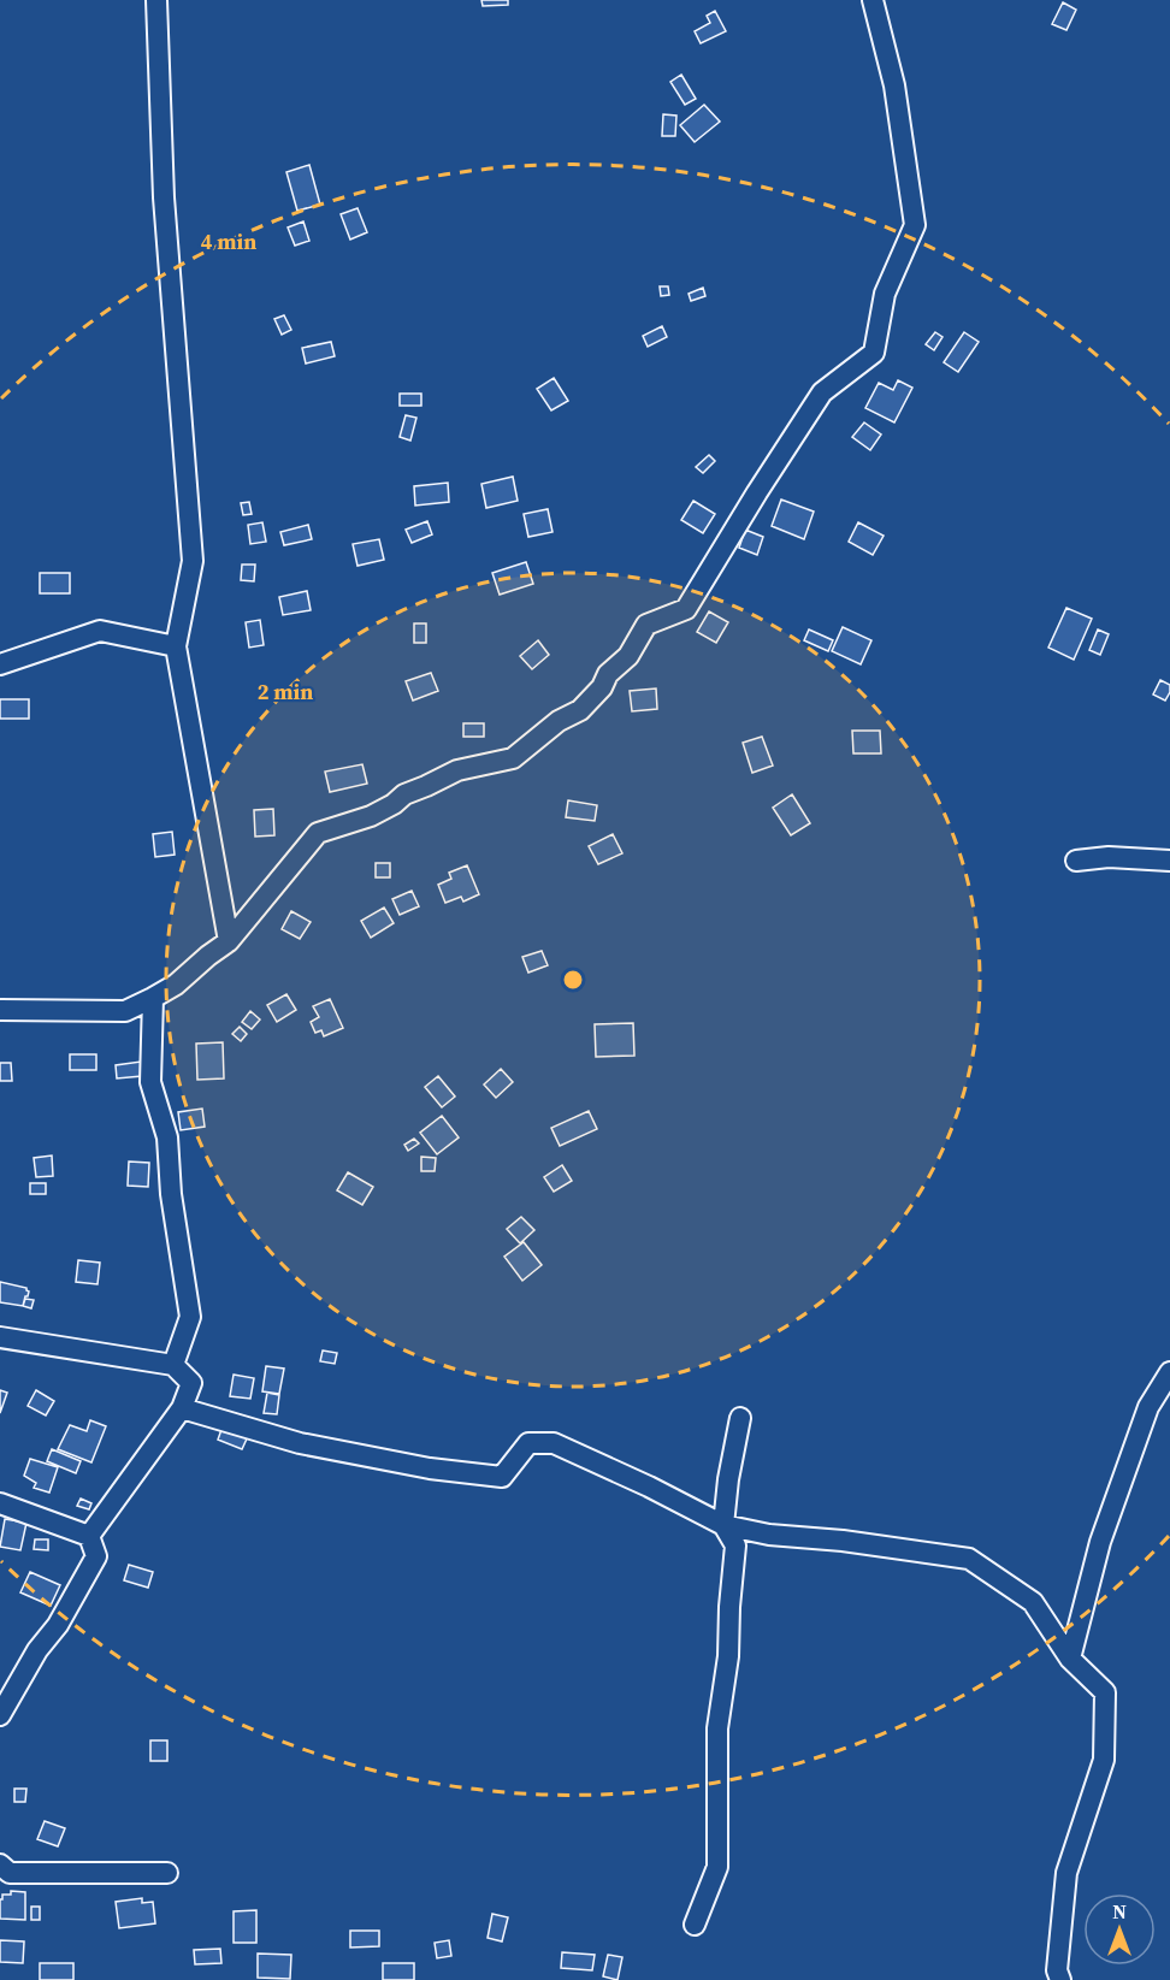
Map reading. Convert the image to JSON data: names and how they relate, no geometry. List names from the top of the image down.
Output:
{
  "north": "top",
  "rings": ["4 min", "2 min"]
}
